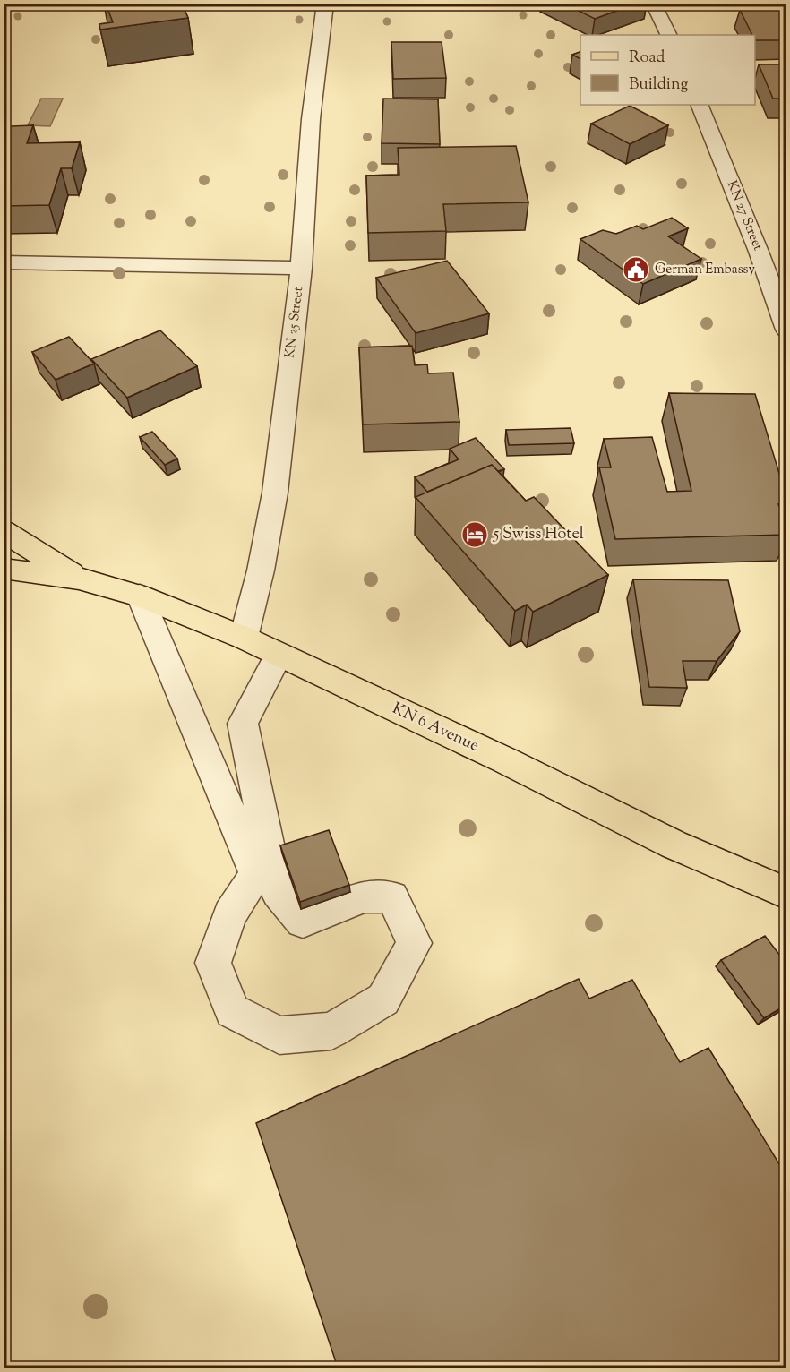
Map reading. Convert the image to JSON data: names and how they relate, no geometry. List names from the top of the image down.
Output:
{
  "streets": {
    "main road": ["KN 6 Avenue"],
    "street": ["KN 27 Street", "KN 25 Street"]
  },
  "crossings": [
    ["KN 25 Street", "KN 6 Avenue"]
  ],
  "places": {
    "public building": ["German Embassy"],
    "hotel": ["5 Swiss Hotel"]
  },
  "legend": ["Road", "Building"]
}
